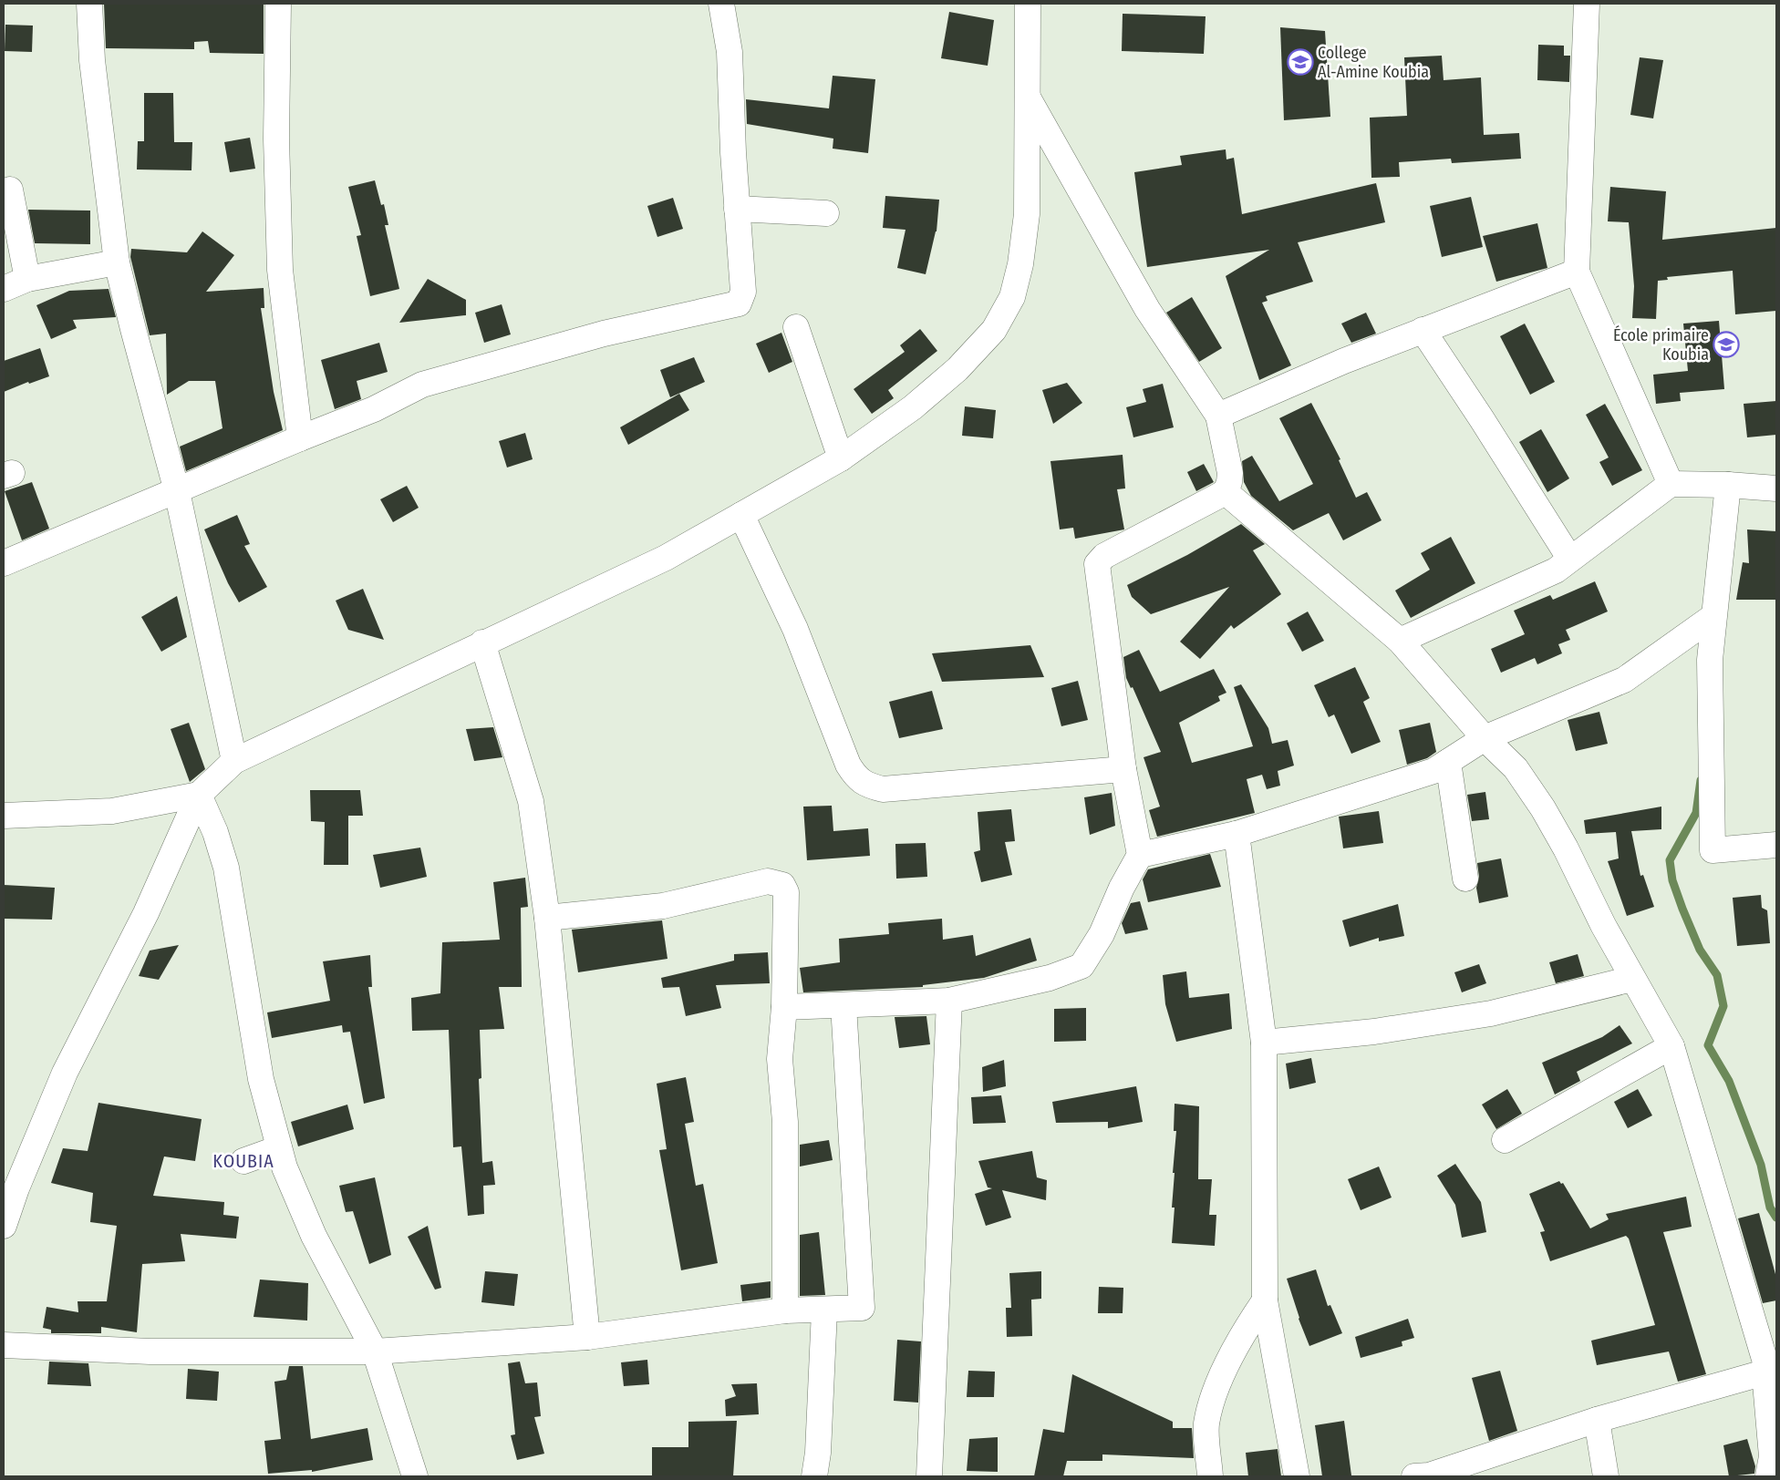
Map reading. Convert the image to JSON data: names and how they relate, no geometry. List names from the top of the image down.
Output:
{
  "districts": ["KOUBIA"],
  "places": {
    "school or university": ["College Al-Amine Koubia", "École primaire Koubia"]
  }
}
